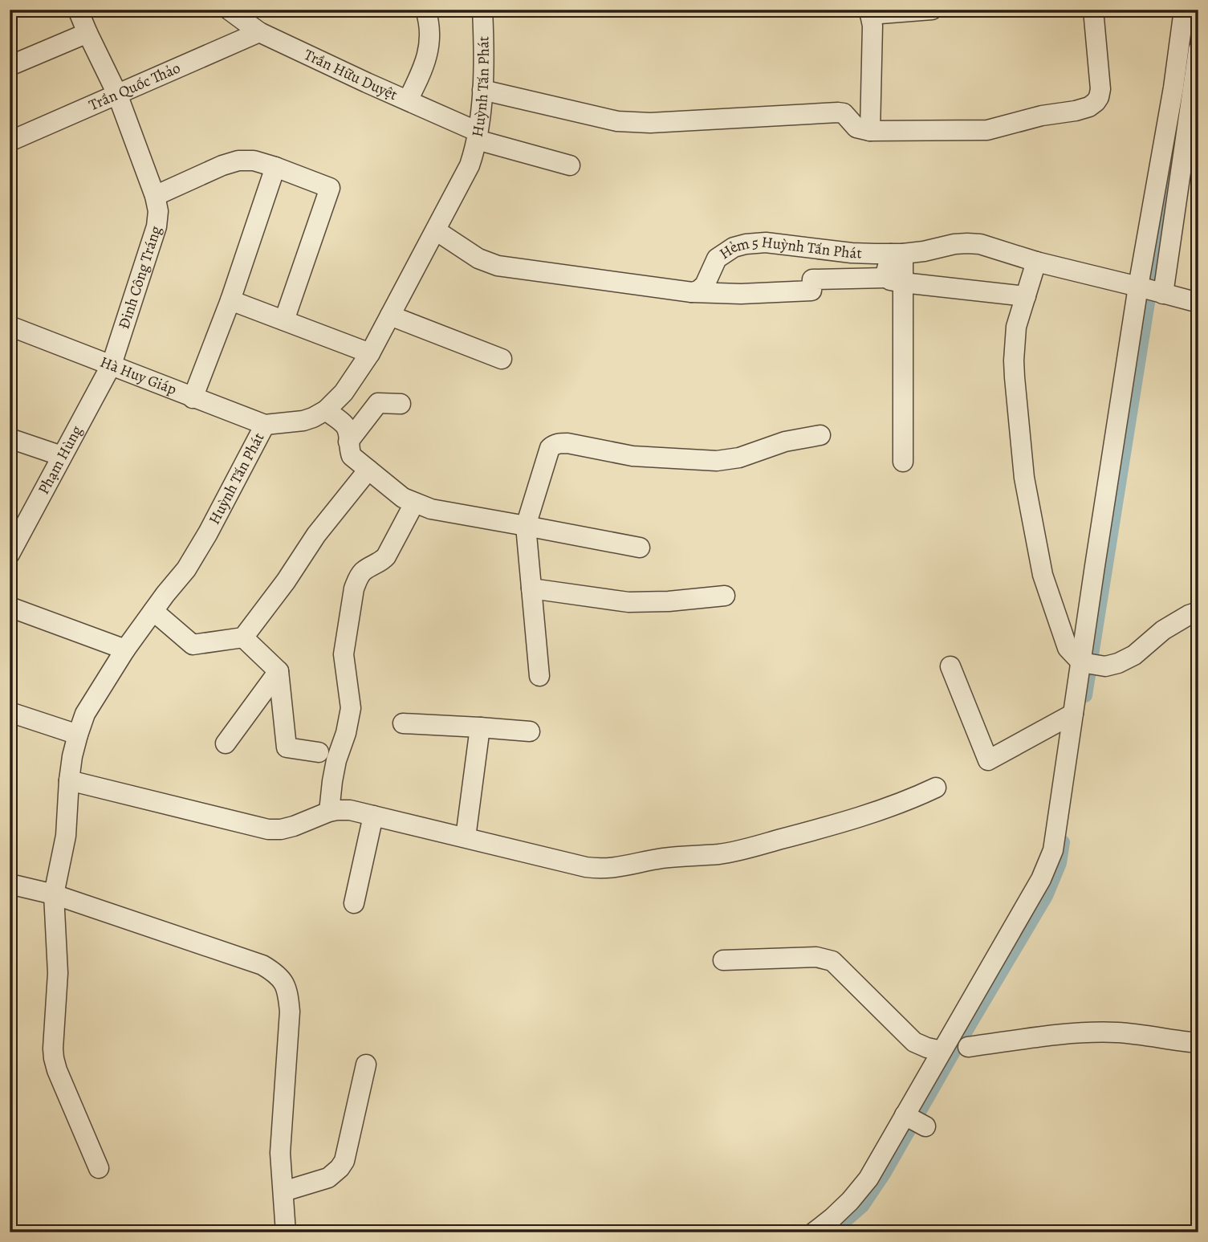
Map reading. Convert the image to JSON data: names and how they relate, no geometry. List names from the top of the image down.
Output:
{
  "streets": {
    "street": [
      "Trần Hữu Duyệt",
      "Trần Quốc Thảo",
      "Huỳnh Tấn Phát",
      "Hẻm 5 Huỳnh Tấn Phát",
      "Đinh Công Tráng",
      "Hà Huy Giáp",
      "Phạm Hùng"
    ]
  },
  "crossings": [
    ["Trần Hữu Duyệt", "Trần Quốc Thảo"],
    ["Trần Hữu Duyệt", "Huỳnh Tấn Phát"],
    ["Trần Quốc Thảo", "Đinh Công Tráng"],
    ["Huỳnh Tấn Phát", "Hà Huy Giáp"],
    ["Đinh Công Tráng", "Hà Huy Giáp"],
    ["Đinh Công Tráng", "Phạm Hùng"],
    ["Hà Huy Giáp", "Phạm Hùng"]
  ]
}
